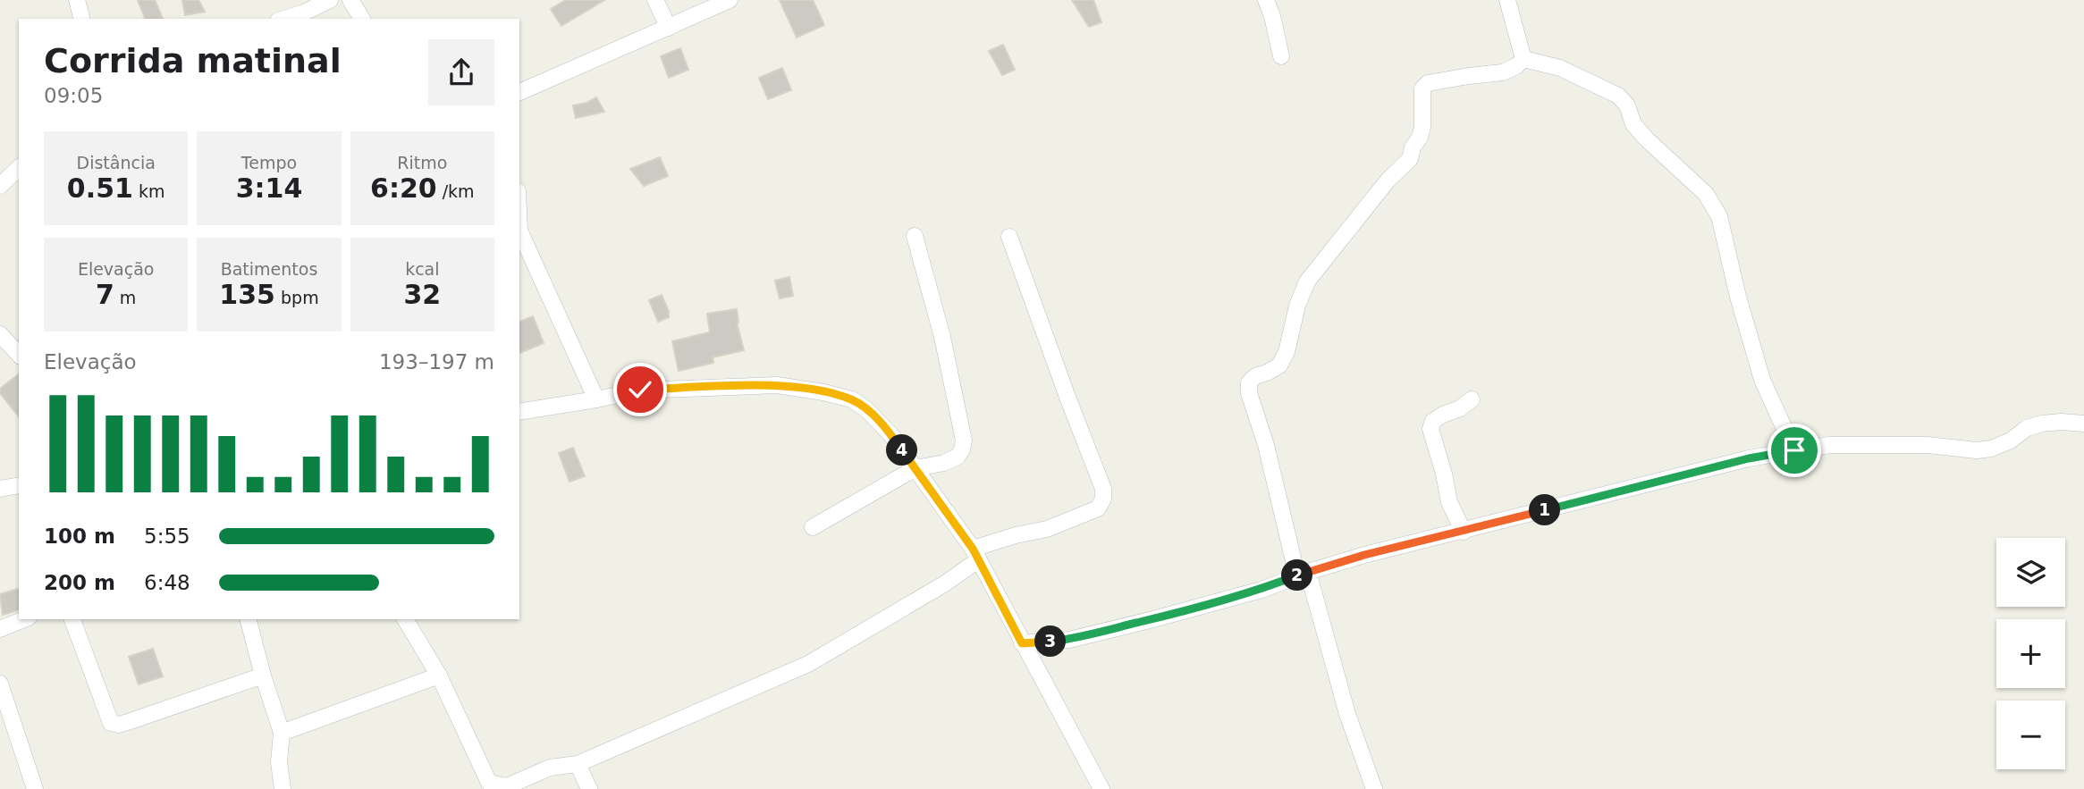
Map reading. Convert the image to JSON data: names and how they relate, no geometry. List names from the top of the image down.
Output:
{
  "page": {
    "heading": ["Corrida matinal", "09:05"],
    "stats": [
      ["Distância", "0.51 km"],
      ["Tempo", "3:14"],
      ["Ritmo", "6:20 /km"],
      ["Elevação", "7 m"],
      ["Batimentos", "135 bpm"],
      ["kcal", "32"]
    ],
    "chart": ["Elevação", "193–197 m"],
    "pins": [
      "4",
      "1",
      "2",
      "3"
    ],
    "list": [
      {
        "name": "100 m",
        "note": "5:55"
      },
      {
        "name": "200 m",
        "note": "6:48"
      }
    ],
    "map_buttons": ["+", "−"]
  }
}
